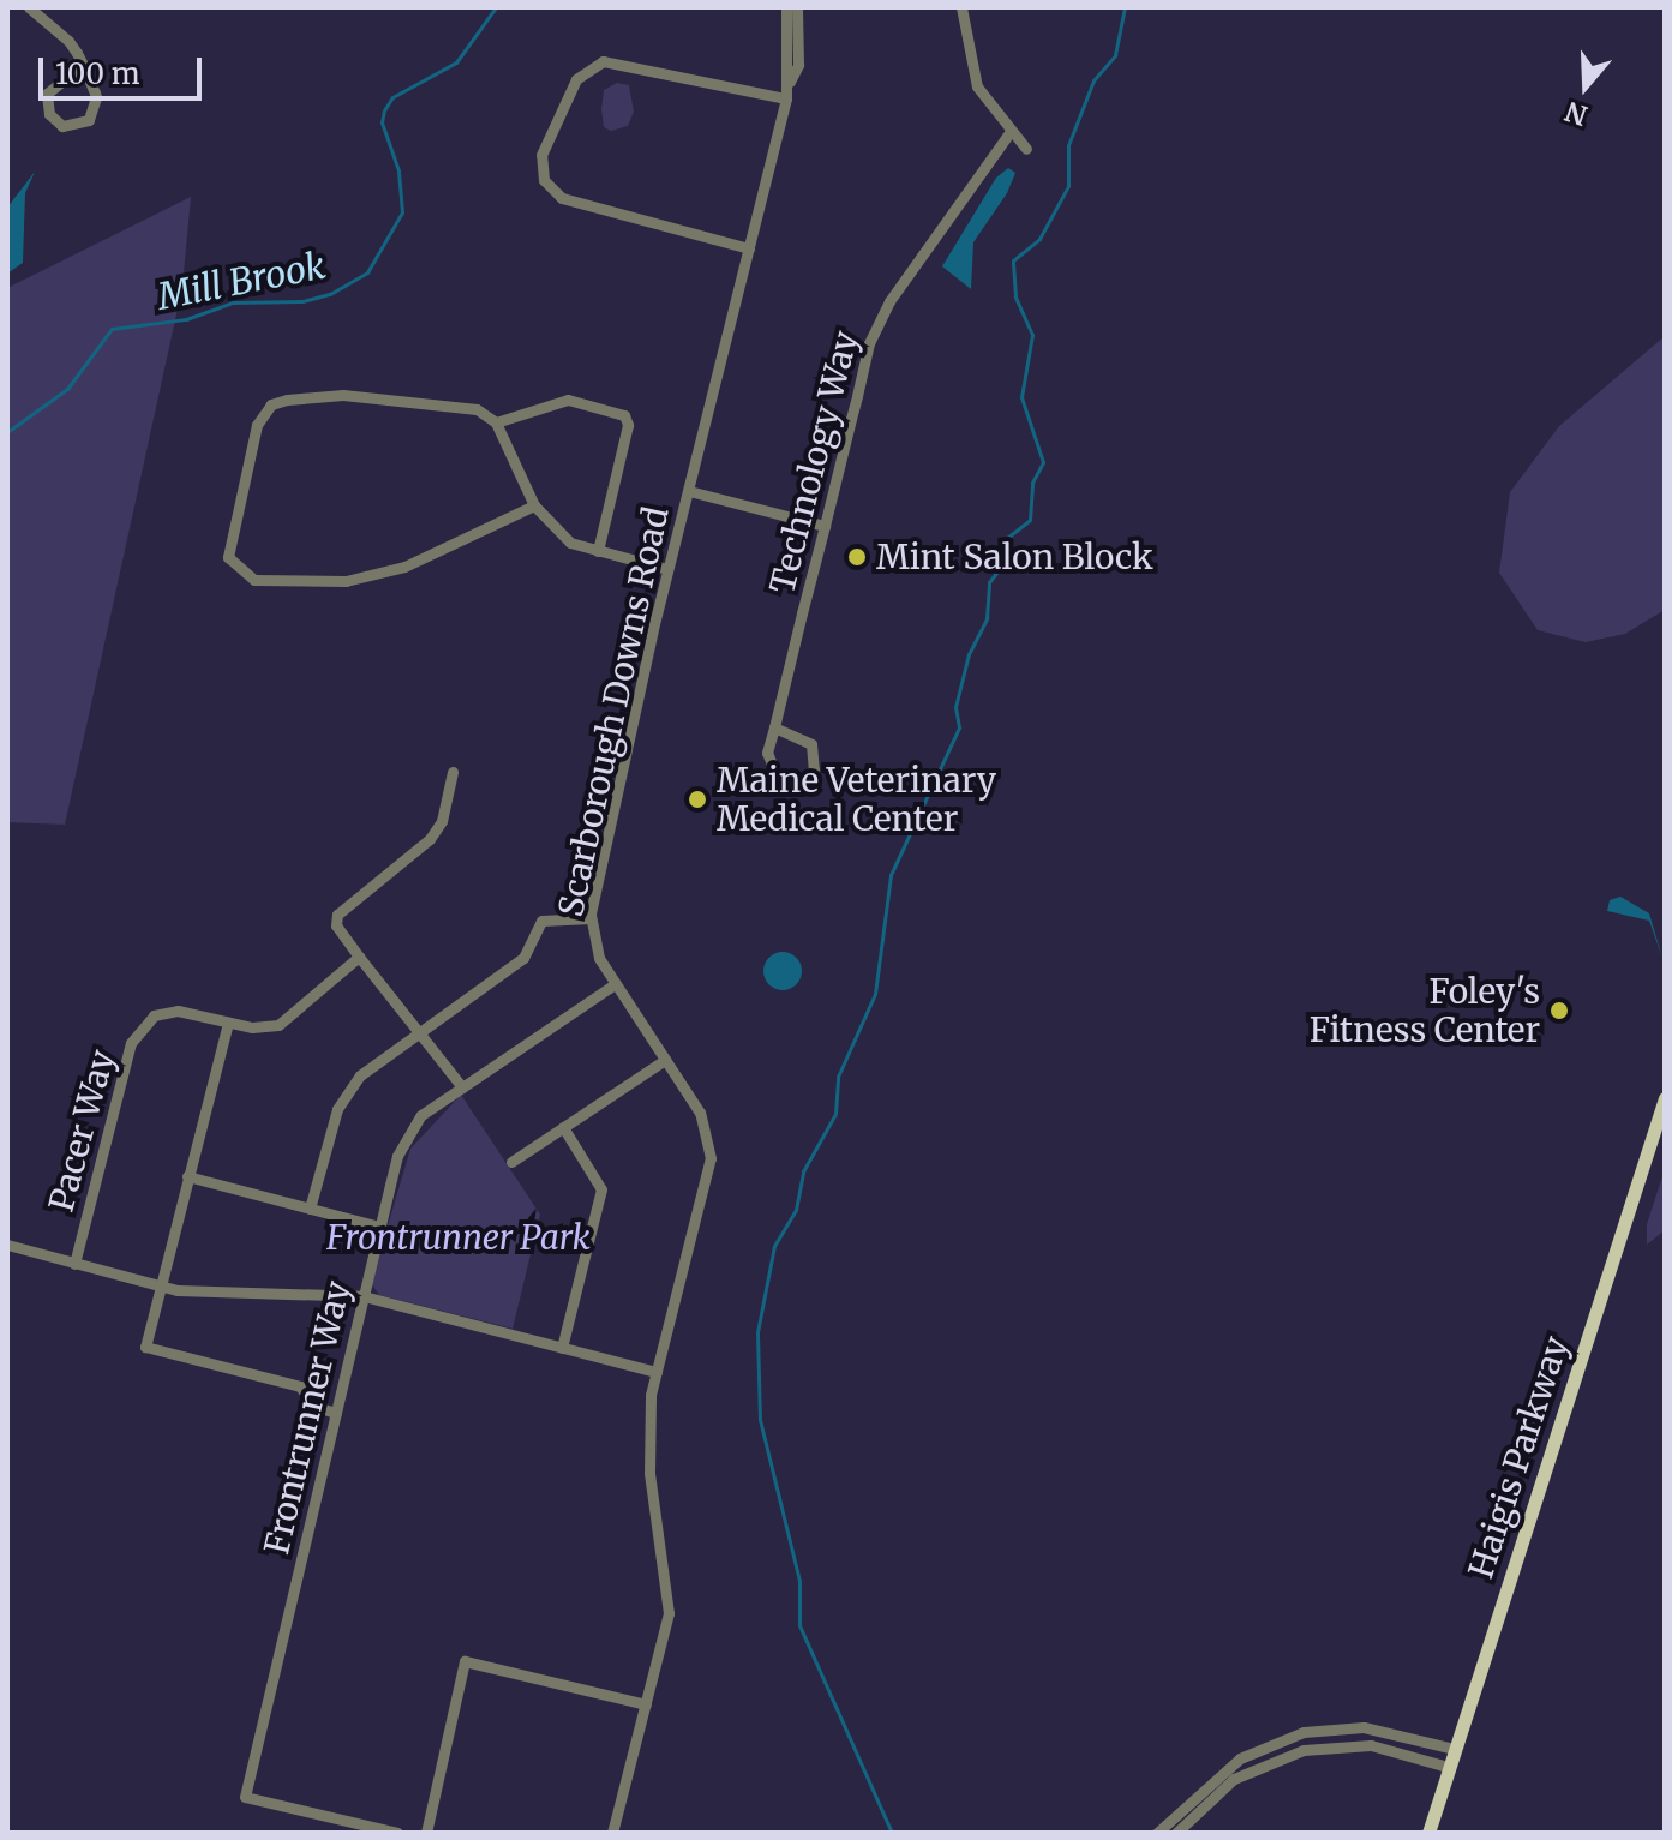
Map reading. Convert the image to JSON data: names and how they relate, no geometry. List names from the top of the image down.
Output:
{
  "streets": {
    "main road": ["Haigis Parkway"],
    "street": [
      "Technology Way",
      "Scarborough Downs Road",
      "Pacer Way",
      "Frontrunner Way"
    ]
  },
  "crossings": [
    ["Scarborough Downs Road", "Frontrunner Way"]
  ],
  "water": ["Mill Brook"],
  "parks": ["Frontrunner Park"],
  "places": ["Mint Salon Block", "Maine Veterinary Medical Center", "Foley's Fitness Center"],
  "scale_bar": "100 m",
  "north": "bottom"
}
